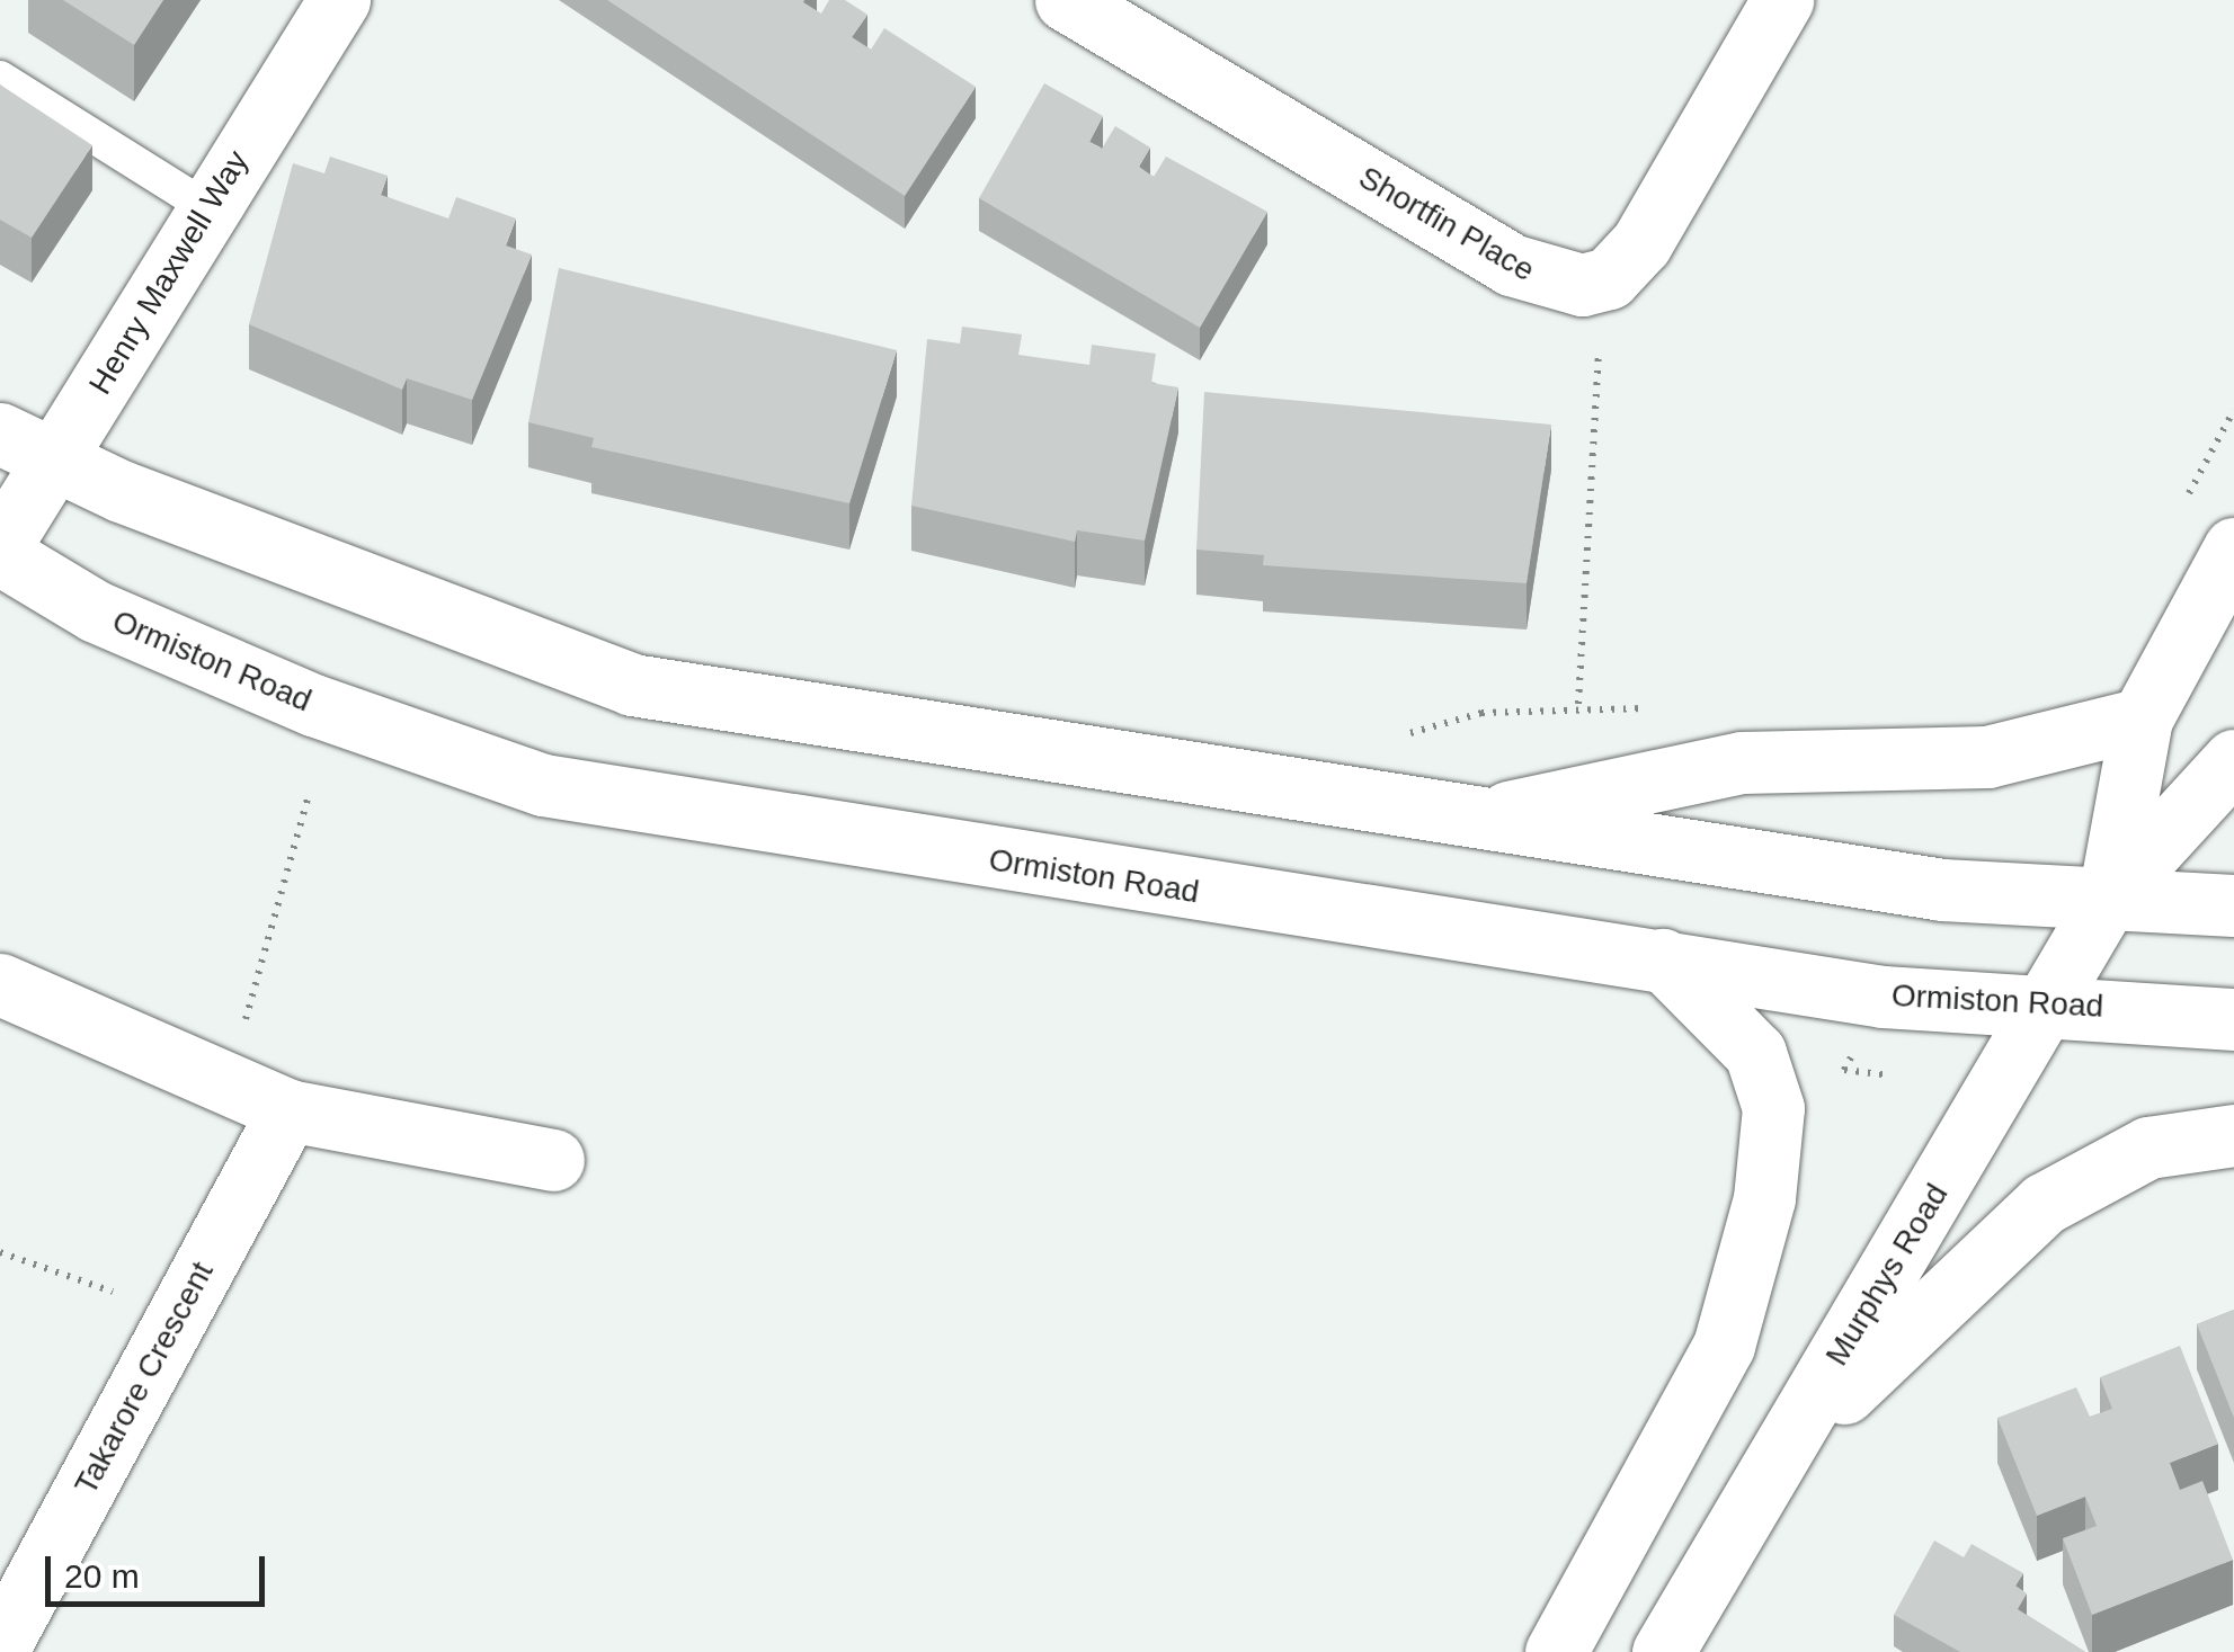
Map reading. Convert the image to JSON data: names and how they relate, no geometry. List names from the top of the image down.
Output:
{
  "streets": {
    "main road": [
      "Shortfin Place",
      "Henry Maxwell Way",
      "Ormiston Road",
      "Murphys Road",
      "Takarore Crescent"
    ]
  },
  "crossings": [
    ["Henry Maxwell Way", "Ormiston Road"],
    ["Ormiston Road", "Murphys Road"]
  ],
  "scale_bar": "20 m"
}
